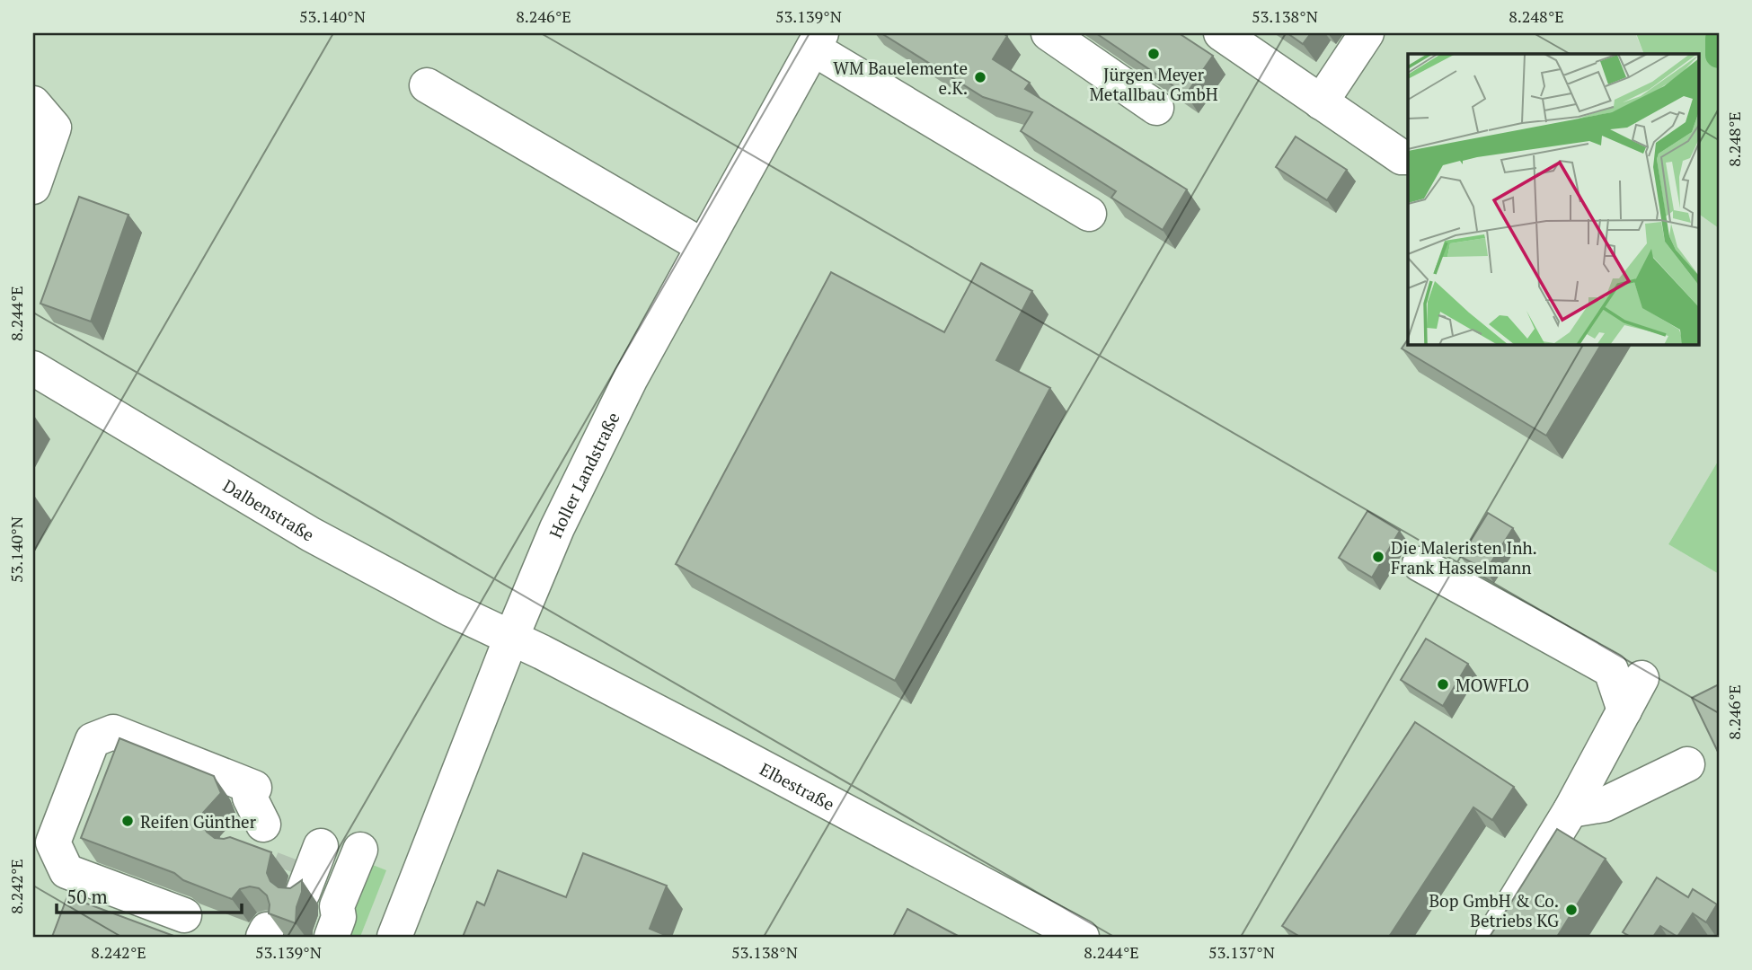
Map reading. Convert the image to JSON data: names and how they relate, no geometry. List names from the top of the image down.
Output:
{
  "streets": {
    "street": ["Holler Landstraße", "Dalbenstraße", "Elbestraße"]
  },
  "crossings": [
    ["Holler Landstraße", "Dalbenstraße"],
    ["Holler Landstraße", "Elbestraße"],
    ["Dalbenstraße", "Elbestraße"]
  ],
  "places": [
    "Jürgen Meyer Metallbau GmbH",
    "WM Bauelemente e.K.",
    "Die Maleristen Inh. Frank Hasselmann",
    "MOWFLO",
    "Reifen Günther",
    "Bop GmbH & Co. Betriebs KG"
  ],
  "scale_bar": "50 m",
  "coordinates": [
    "53.140°N",
    "8.246°E",
    "53.139°N",
    "53.138°N",
    "8.248°E",
    "8.244°E",
    "8.242°E",
    "53.137°N"
  ]
}
